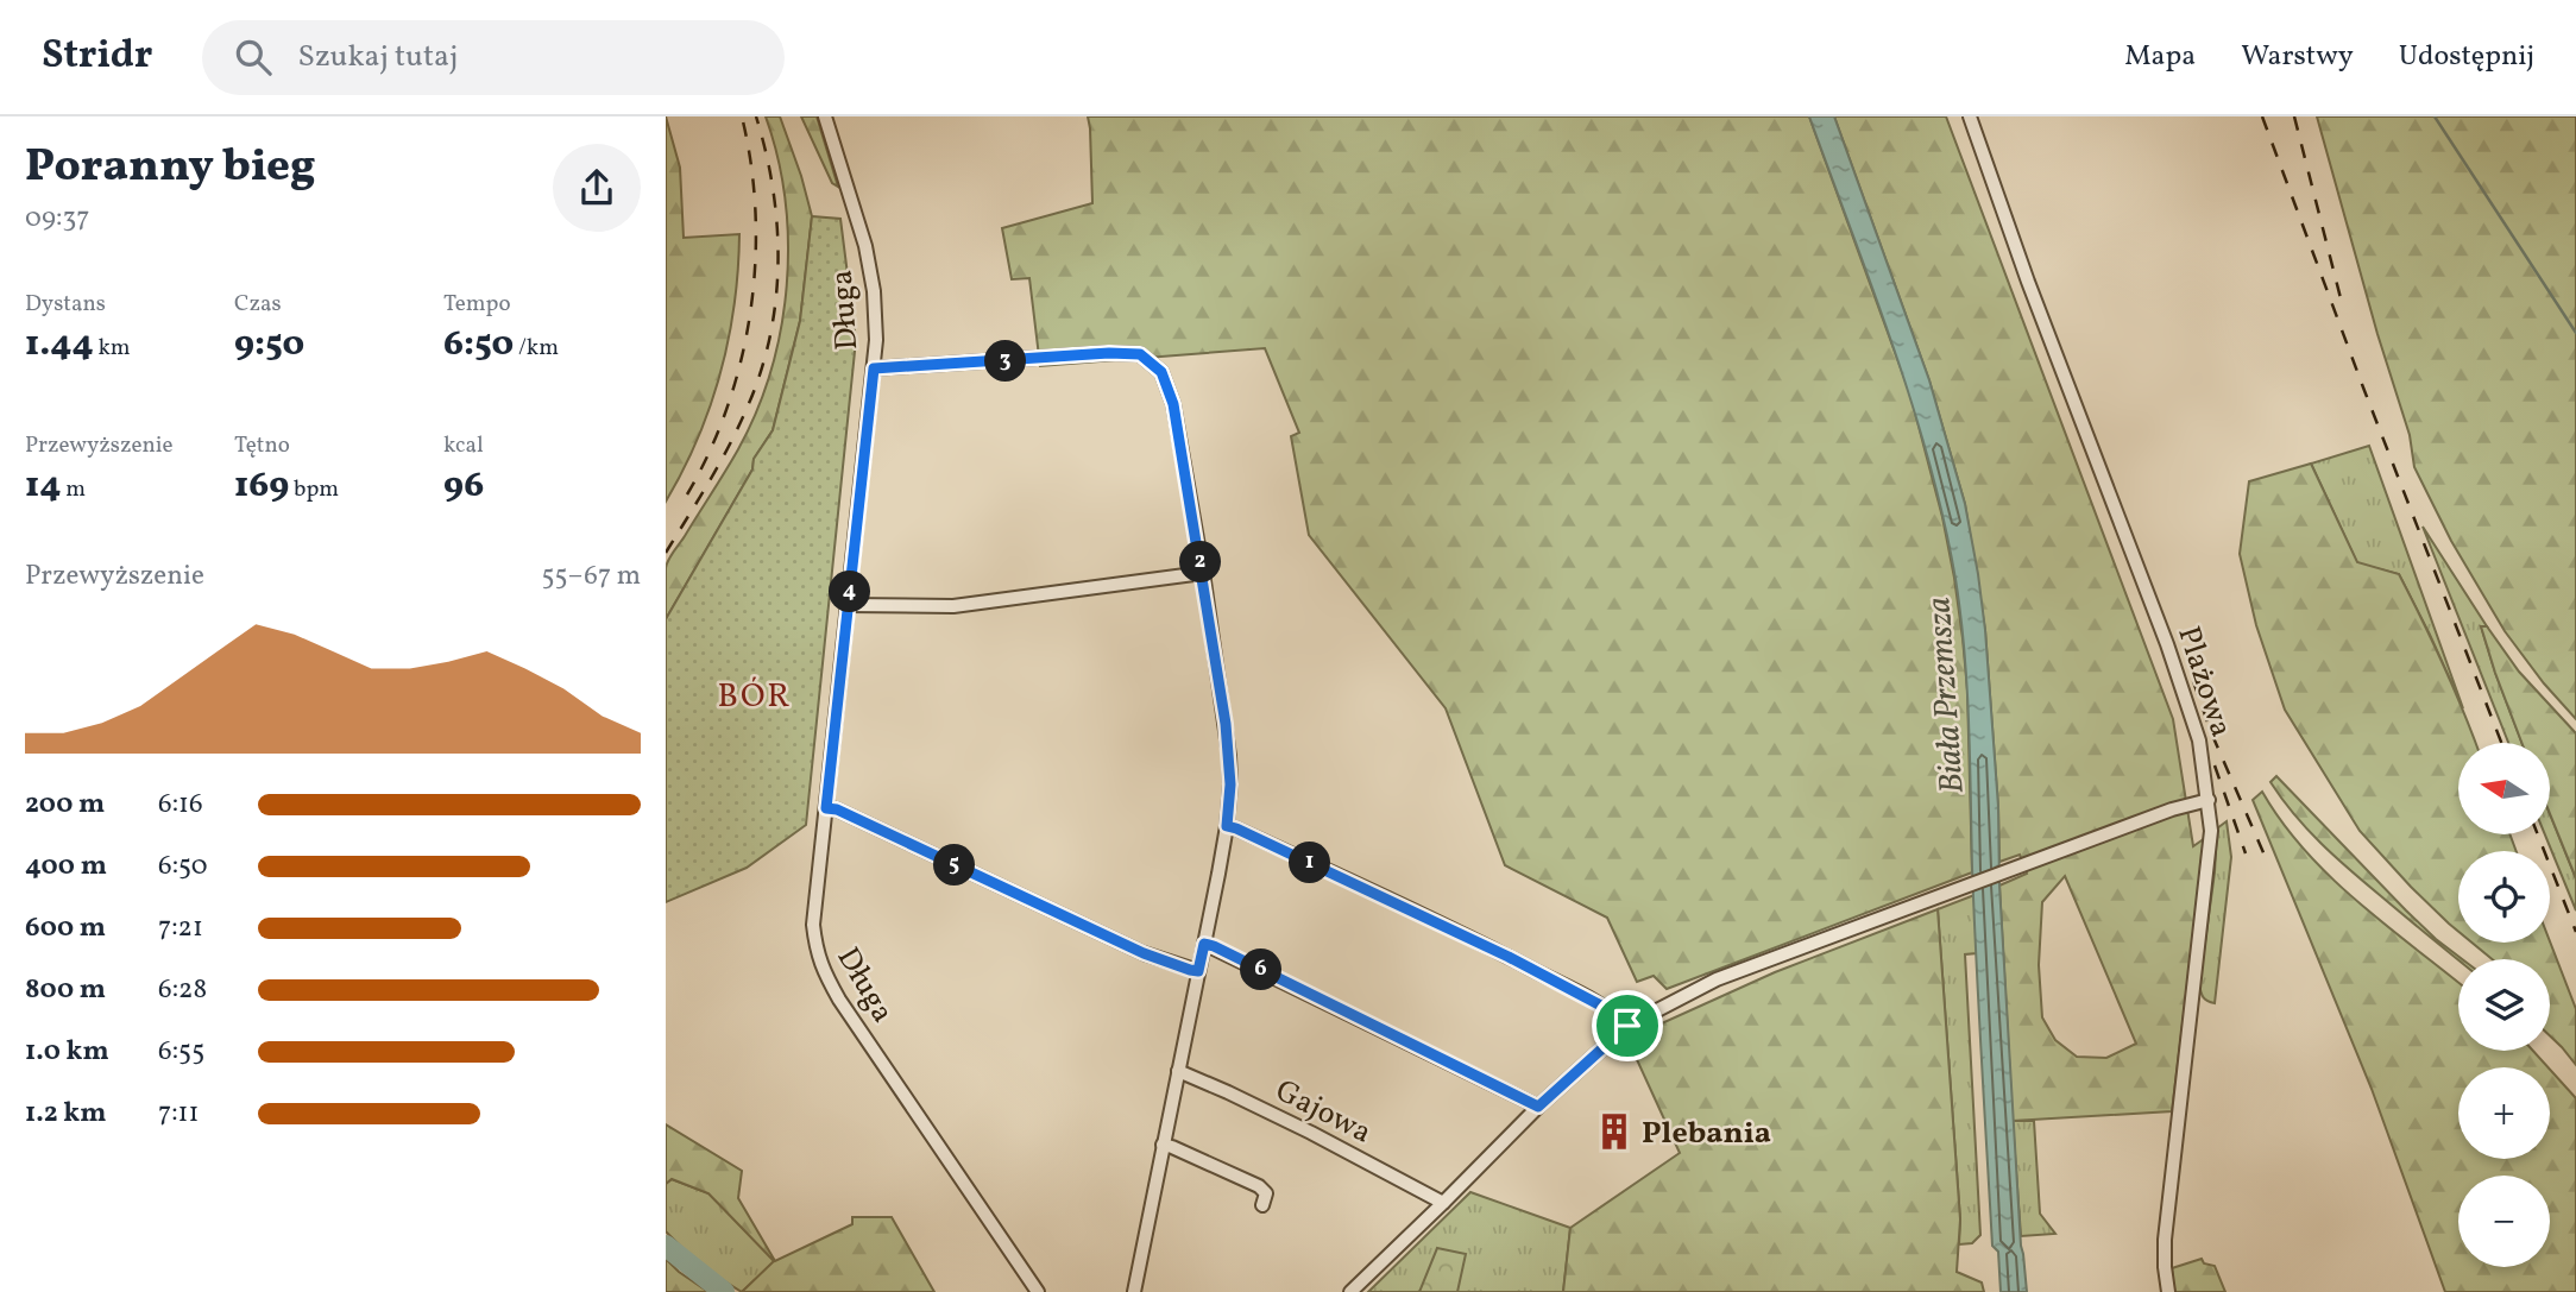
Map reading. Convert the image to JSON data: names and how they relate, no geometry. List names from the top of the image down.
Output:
{
  "streets": {
    "street": ["Długa", "Plażowa", "Gajowa"]
  },
  "districts": ["BÓR"],
  "water": ["Biała Przemsza"],
  "places": {
    "building": ["Plebania"]
  },
  "north": "left",
  "page": {
    "header": "Stridr",
    "search": "Szukaj tutaj",
    "nav": ["Mapa", "Warstwy", "Udostępnij"],
    "heading": ["Poranny bieg", "09:37"],
    "stats": [
      ["Dystans", "1.44 km"],
      ["Czas", "9:50"],
      ["Tempo", "6:50 /km"],
      ["Przewyższenie", "14 m"],
      ["Tętno", "169 bpm"],
      ["kcal", "96"]
    ],
    "pins": [
      "3",
      "2",
      "4",
      "1",
      "5",
      "6"
    ],
    "chart": ["Przewyższenie", "55–67 m"],
    "map_buttons": ["+", "−"],
    "list": [
      {
        "name": "200 m",
        "note": "6:16"
      },
      {
        "name": "400 m",
        "note": "6:50"
      },
      {
        "name": "600 m",
        "note": "7:21"
      },
      {
        "name": "800 m",
        "note": "6:28"
      },
      {
        "name": "1.0 km",
        "note": "6:55"
      },
      {
        "name": "1.2 km",
        "note": "7:11"
      }
    ]
  }
}
